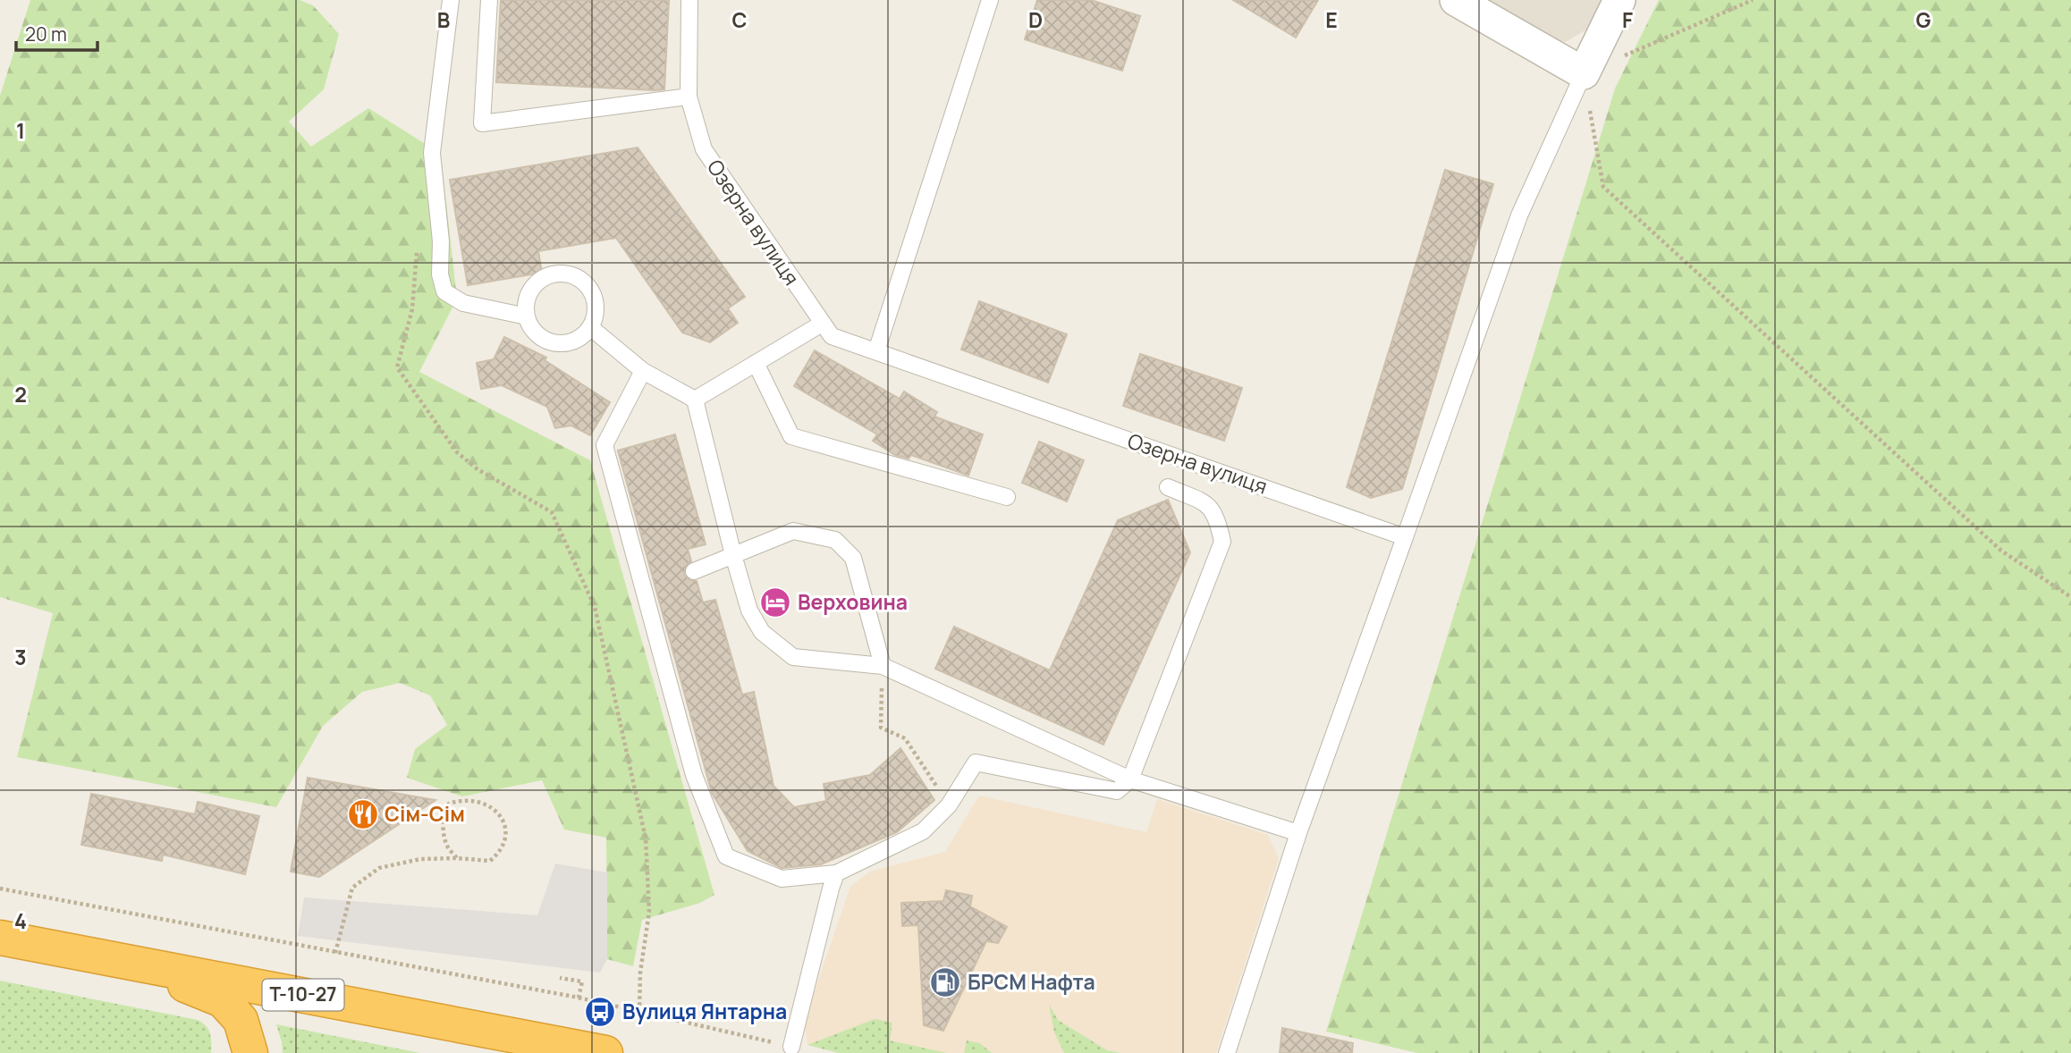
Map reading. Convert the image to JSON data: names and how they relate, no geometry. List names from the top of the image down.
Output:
{
  "streets": {
    "highway": ["Т-10-27"],
    "lane": ["Озерна вулиця"]
  },
  "places": {
    "hotel": ["Верховина"],
    "restaurant": ["Сім-Сім"],
    "fuel station": ["БРСМ Нафта"],
    "bus stop": ["Вулиця Янтарна"]
  },
  "scale_bar": "20 m",
  "grid": {
    "columns": [
      "B",
      "C",
      "D",
      "E",
      "F",
      "G"
    ],
    "rows": [
      "1",
      "2",
      "3",
      "4"
    ]
  }
}
